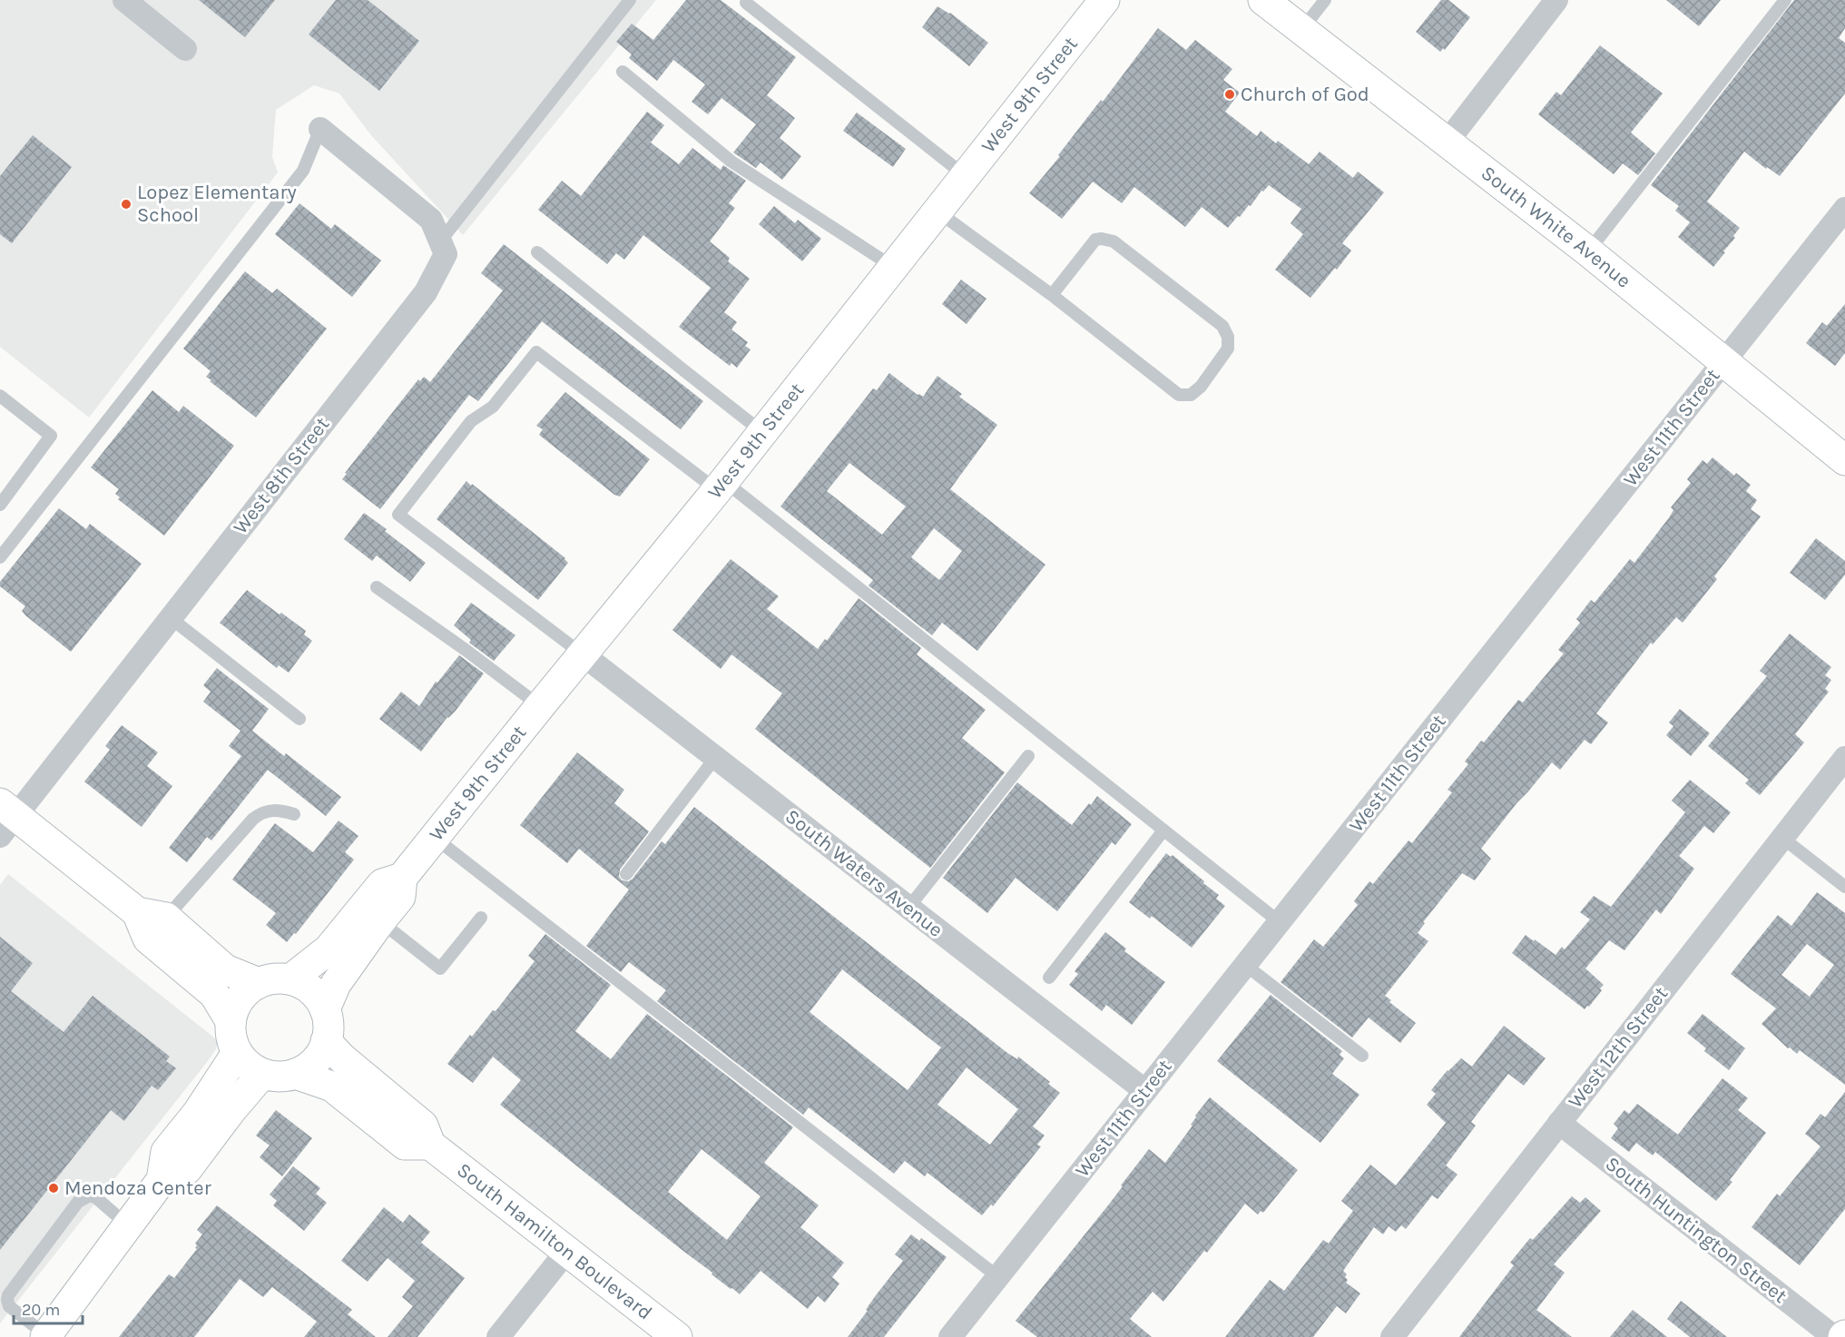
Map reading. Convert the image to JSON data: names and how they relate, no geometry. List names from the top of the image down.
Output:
{
  "streets": {
    "street": [
      "West 9th Street",
      "South White Avenue",
      "West 11th Street",
      "West 8th Street",
      "South Waters Avenue",
      "West 12th Street",
      "South Huntington Street",
      "South Hamilton Boulevard"
    ]
  },
  "crossings": [
    ["West 9th Street", "South Waters Avenue"],
    ["West 9th Street", "South Hamilton Boulevard"],
    ["South White Avenue", "West 11th Street"],
    ["West 11th Street", "South Waters Avenue"],
    ["West 12th Street", "South Huntington Street"]
  ],
  "places": ["Church of God", "Lopez Elementary School", "Mendoza Center"],
  "scale_bar": "20 m"
}
